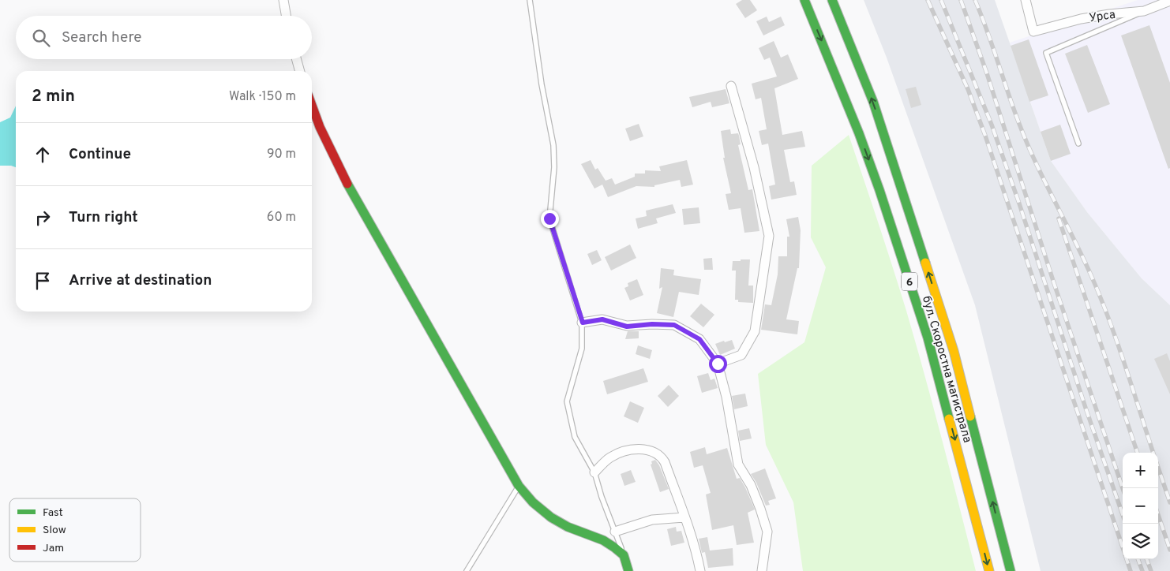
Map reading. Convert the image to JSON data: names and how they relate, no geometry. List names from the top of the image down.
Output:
{
  "streets": {
    "main road": ["6", "бул. Скоростна магистрала"],
    "street": ["Урса"]
  },
  "legend": ["Fast", "Slow", "Jam"],
  "page": {
    "search": "Search here",
    "heading": ["2 min", "Walk · 150 m"],
    "list": [
      ["Continue", "90 m"],
      ["Turn right", "60 m"],
      "Arrive at destination"
    ],
    "map_buttons": ["+", "−"]
  }
}
